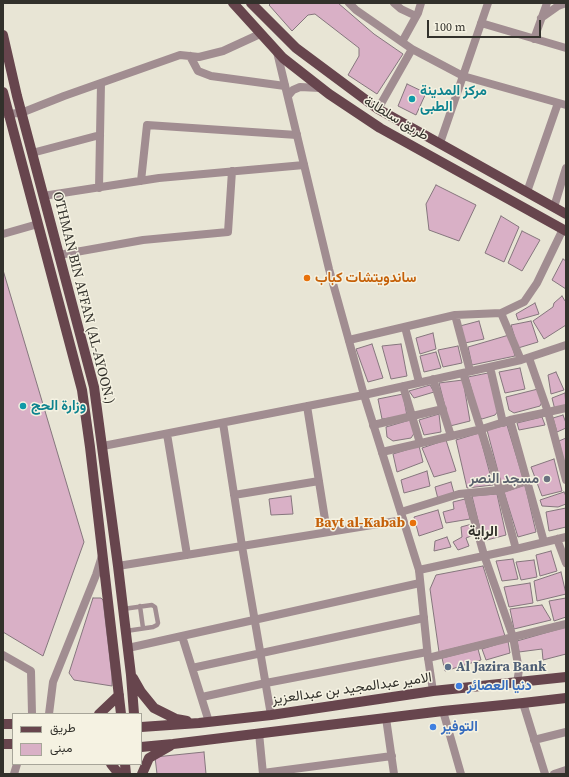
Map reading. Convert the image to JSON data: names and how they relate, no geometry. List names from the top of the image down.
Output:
{
  "streets": {
    "main road": ["طريق سلطانة", "OTHMAN BIN AFFAN (AL-AYOON.)", "الامير عبدالمجيد بن عبدالعزيز"]
  },
  "districts": ["الراية"],
  "places": [
    "مرکز المدینة الطبی",
    "ساندويتشات كباب",
    "وزارة الحج",
    "مسجد النصر",
    "Bayt al-Kabab",
    "Al Jazira Bank",
    "دنيا العصائر",
    "التوفير"
  ],
  "legend": ["طريق", "مبنى"],
  "scale_bar": "100 m"
}
